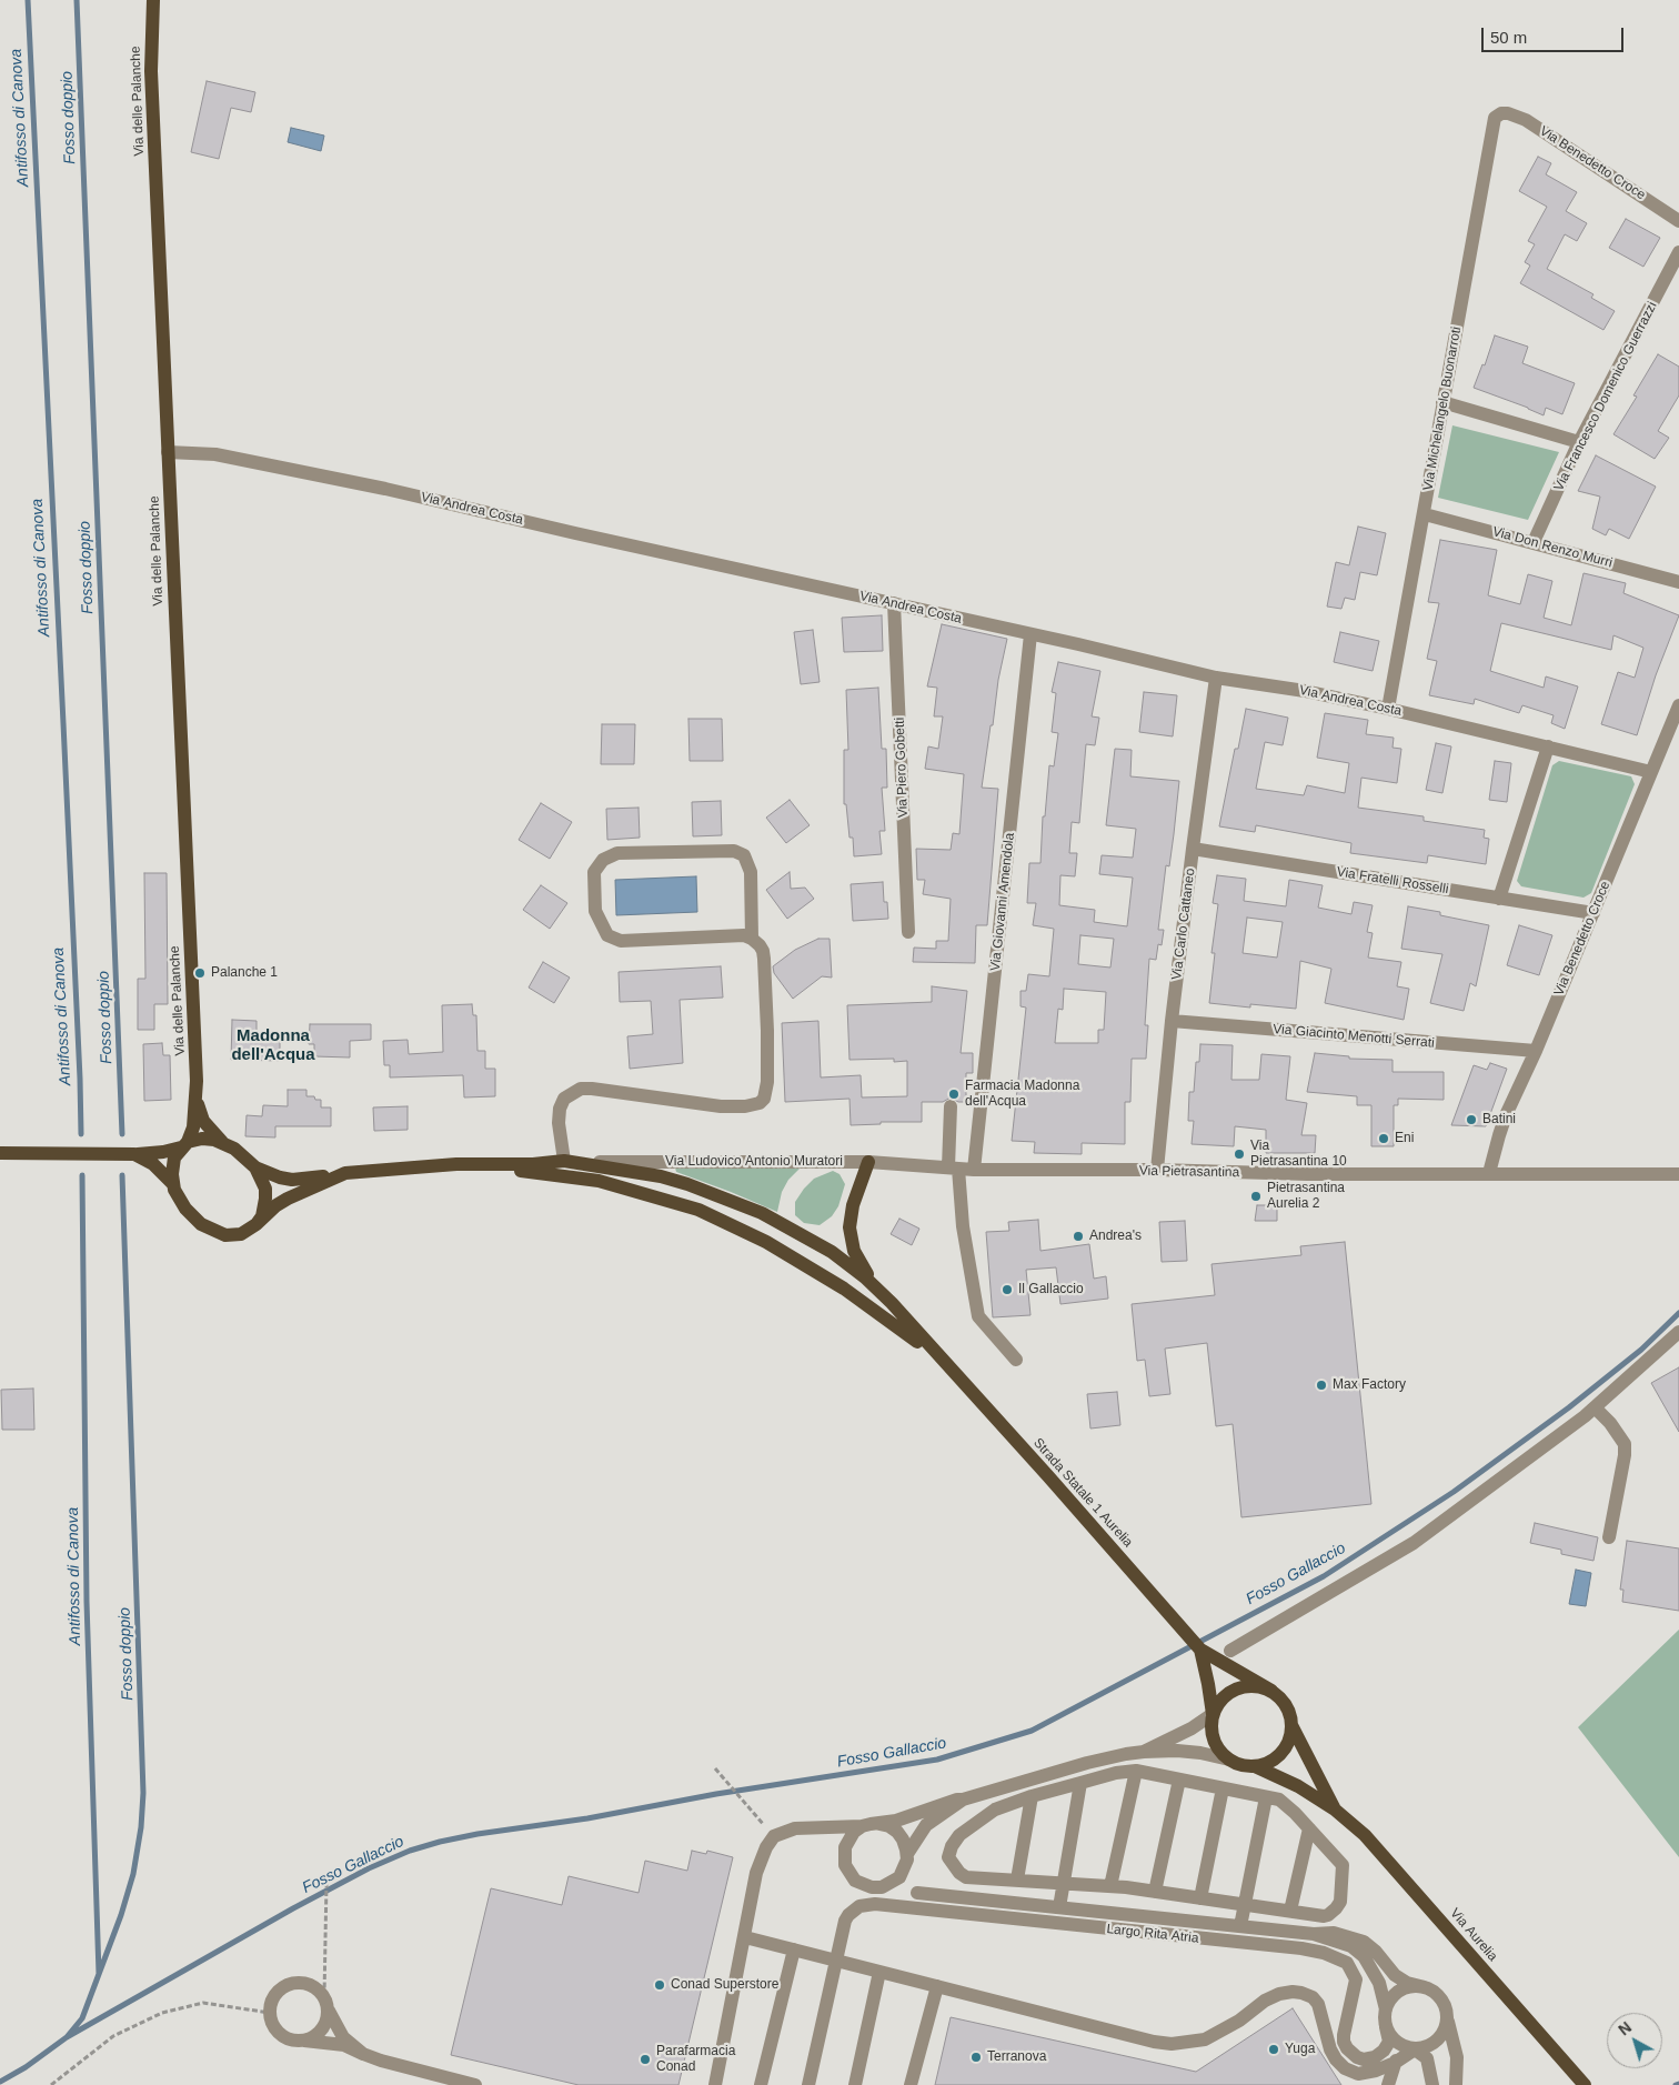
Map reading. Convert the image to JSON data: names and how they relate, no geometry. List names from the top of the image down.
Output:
{
  "streets": {
    "main road": ["Via delle Palanche", "Strada Statale 1 Aurelia", "Via Aurelia"],
    "street": [
      "Via Benedetto Croce",
      "Via Francesco Domenico Guerrazzi",
      "Via Michelangelo Buonarroti",
      "Via Andrea Costa",
      "Via Don Renzo Murri",
      "Via Piero Gobetti",
      "Via Fratelli Rosselli",
      "Via Giovanni Amendola",
      "Via Carlo Cattaneo",
      "Via Giacinto Menotti Serrati",
      "Via Ludovico Antonio Muratori",
      "Via Pietrasantina",
      "Largo Rita Atria"
    ]
  },
  "crossings": [
    ["Via delle Palanche", "Via Andrea Costa"],
    ["Via delle Palanche", "Strada Statale 1 Aurelia"],
    ["Via Benedetto Croce", "Via Michelangelo Buonarroti"],
    ["Via Benedetto Croce", "Via Andrea Costa"],
    ["Via Benedetto Croce", "Via Fratelli Rosselli"],
    ["Via Benedetto Croce", "Via Giacinto Menotti Serrati"],
    ["Via Benedetto Croce", "Via Pietrasantina"],
    ["Via Francesco Domenico Guerrazzi", "Via Don Renzo Murri"],
    ["Via Michelangelo Buonarroti", "Via Andrea Costa"],
    ["Via Michelangelo Buonarroti", "Via Don Renzo Murri"],
    ["Via Andrea Costa", "Via Piero Gobetti"],
    ["Via Andrea Costa", "Via Giovanni Amendola"],
    ["Via Andrea Costa", "Via Carlo Cattaneo"],
    ["Via Fratelli Rosselli", "Via Carlo Cattaneo"],
    ["Via Giovanni Amendola", "Via Pietrasantina"],
    ["Via Carlo Cattaneo", "Via Giacinto Menotti Serrati"],
    ["Via Carlo Cattaneo", "Via Pietrasantina"],
    ["Via Ludovico Antonio Muratori", "Via Pietrasantina"],
    ["Via Ludovico Antonio Muratori", "Strada Statale 1 Aurelia"]
  ],
  "districts": ["Madonna dell'Acqua"],
  "water": ["Antifosso di Canova", "Fosso doppio", "Fosso Gallaccio"],
  "places": [
    "Palanche 1",
    "Farmacia Madonna dell'Acqua",
    "Batini",
    "Eni",
    "Via Pietrasantina 10",
    "Pietrasantina Aurelia 2",
    "Andrea's",
    "Il Gallaccio",
    "Max Factory",
    "Conad Superstore",
    "Yuga",
    "Terranova",
    "Parafarmacia Conad"
  ],
  "scale_bar": "50 m",
  "north": "top left"
}
